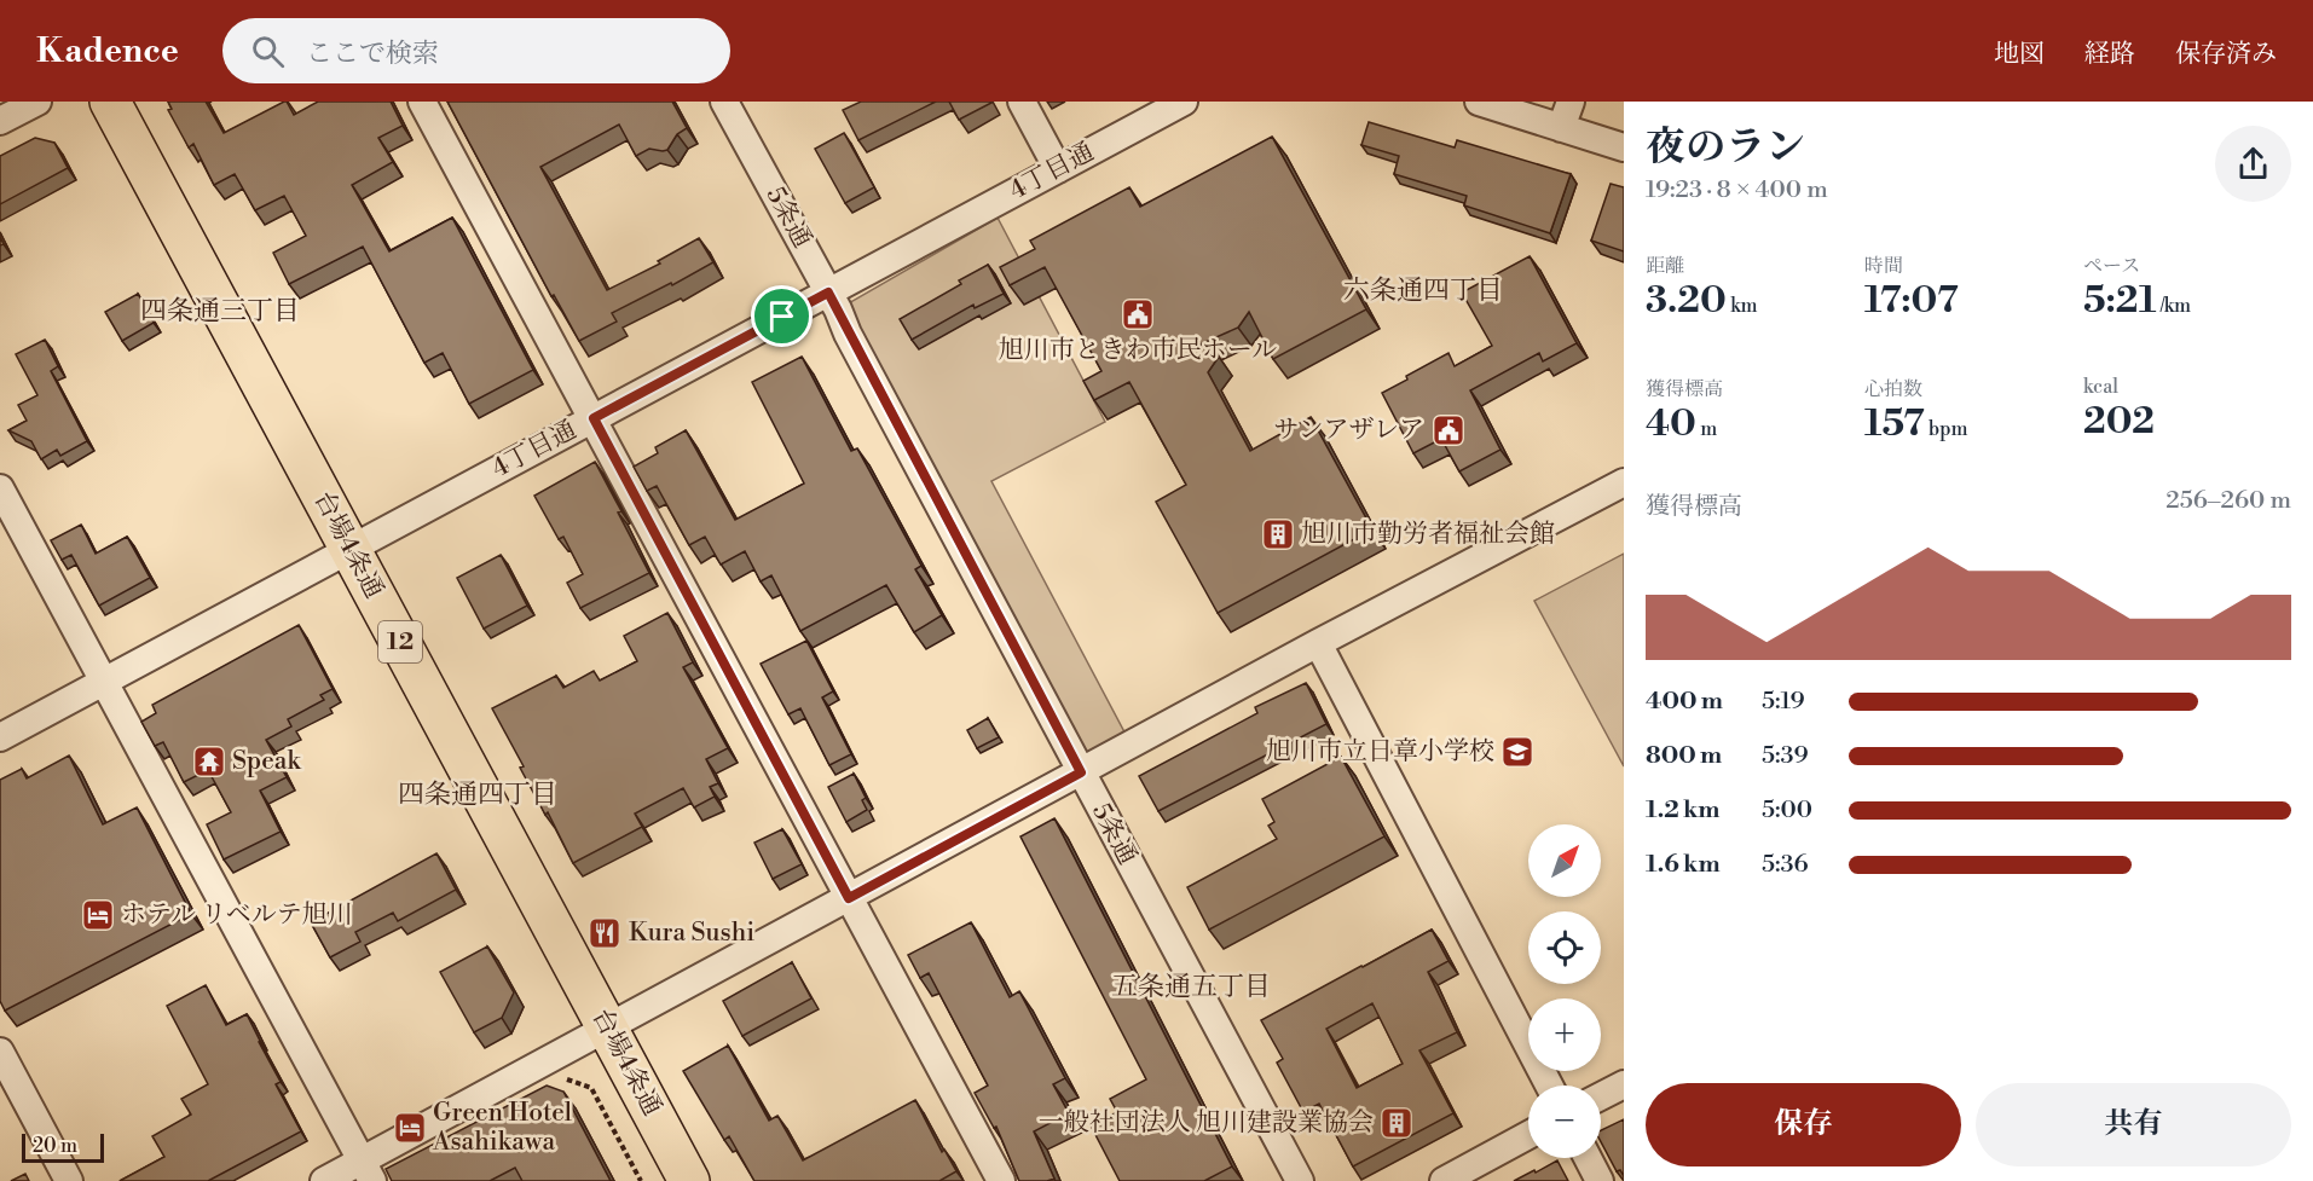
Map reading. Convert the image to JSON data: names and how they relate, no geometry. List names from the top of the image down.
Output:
{
  "streets": {
    "highway": ["台場4条通", "12"],
    "street": ["4丁目通", "5条通"]
  },
  "crossings": [
    ["4丁目通", "5条通"],
    ["4丁目通", "台場4条通"]
  ],
  "districts": [
    "六条通四丁目",
    "四条通三丁目",
    "四条通四丁目",
    "五条通五丁目"
  ],
  "places": {
    "public building": ["旭川市ときわ市民ホール", "サンアザレア"],
    "building": ["旭川市勤労者福祉会館", "一般社団法人 旭川建設業協会"],
    "school or university": ["旭川市立日章小学校"],
    "temple": ["Speak"],
    "hotel": ["ホテル リベルテ旭川", "Green Hotel Asahikawa"],
    "restaurant": ["Kura Sushi"]
  },
  "scale_bar": "20 m",
  "north": "top right",
  "page": {
    "header": "Kadence",
    "search": "ここで検索",
    "nav": ["地図", "経路", "保存済み"],
    "heading": ["夜のラン", "19:23 · 8 × 400 m"],
    "stats": [
      ["距離", "3.20 km"],
      ["時間", "17:07"],
      ["ペース", "5:21 /km"],
      ["獲得標高", "40 m"],
      ["心拍数", "157 bpm"],
      ["kcal", "202"]
    ],
    "chart": ["獲得標高", "256–260 m"],
    "list": [
      {
        "name": "400 m",
        "note": "5:19"
      },
      {
        "name": "800 m",
        "note": "5:39"
      },
      {
        "name": "1.2 km",
        "note": "5:00"
      },
      {
        "name": "1.6 km",
        "note": "5:36"
      }
    ],
    "map_buttons": ["+", "−"],
    "buttons": ["保存", "共有"],
    "scale": "20 m"
  }
}
